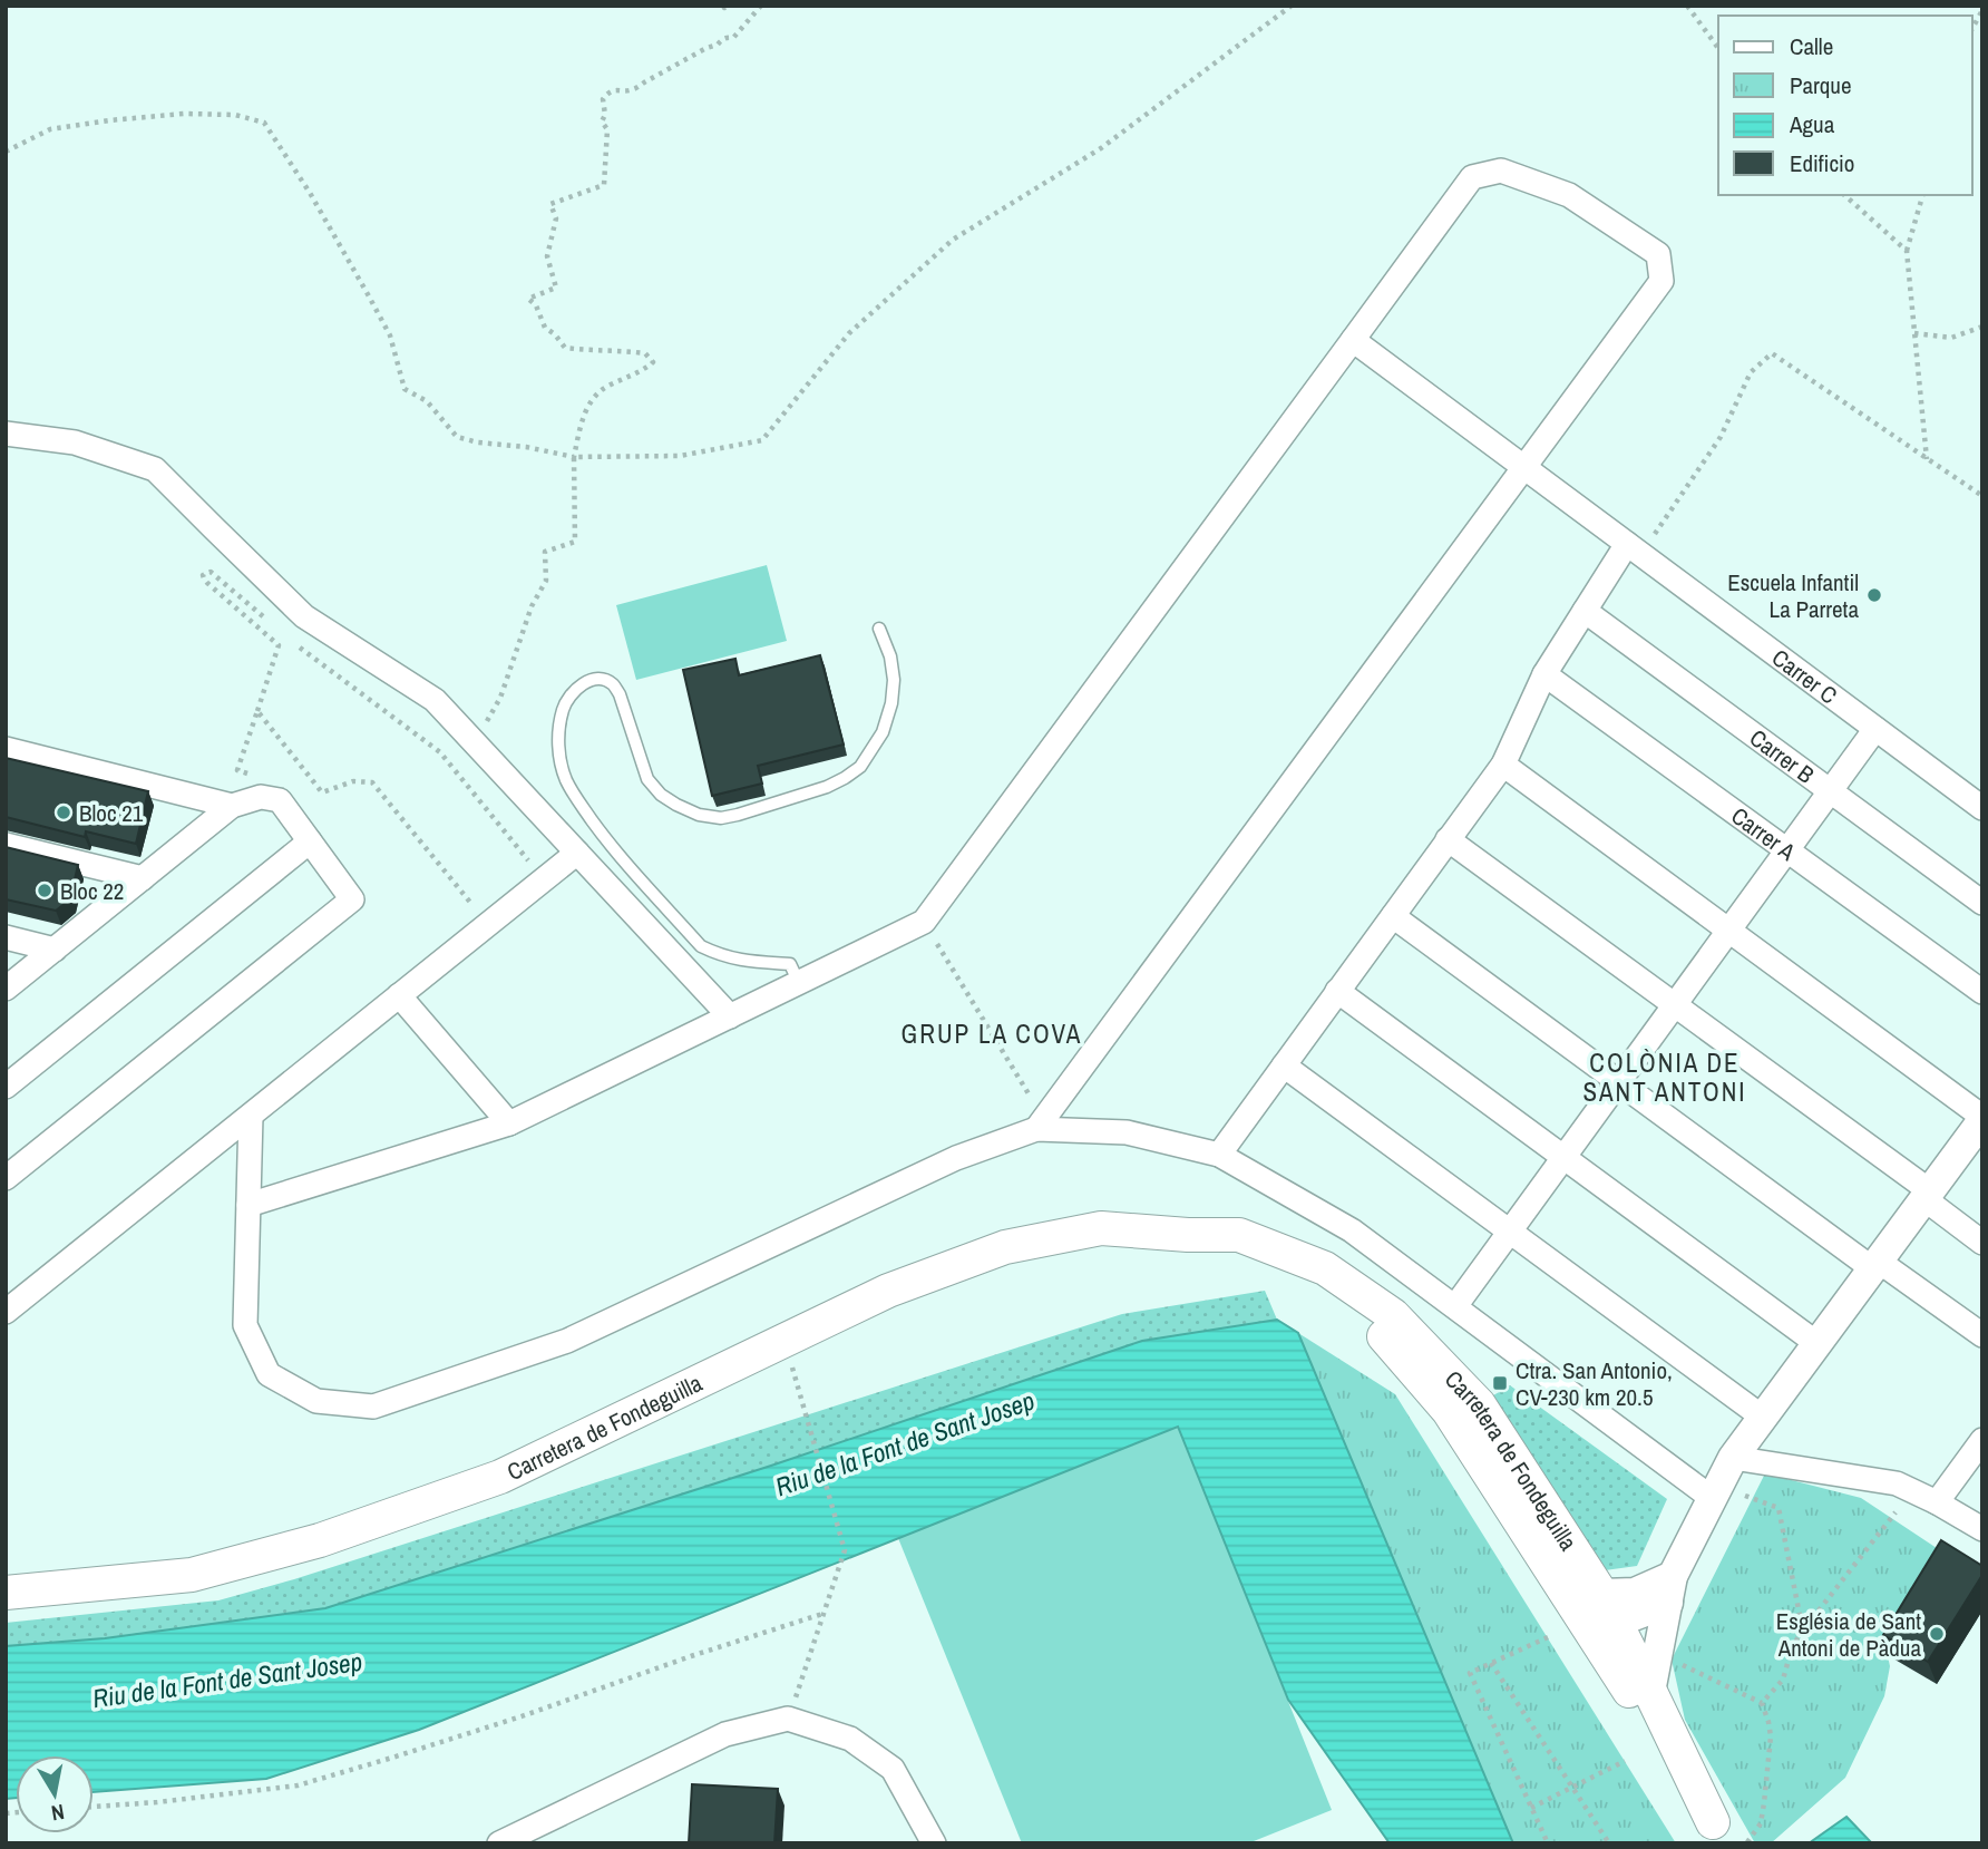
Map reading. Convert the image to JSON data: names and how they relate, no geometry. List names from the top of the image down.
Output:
{
  "streets": {
    "main road": ["Carretera de Fondeguilla"],
    "street": ["Carrer C", "Carrer B", "Carrer A"]
  },
  "districts": ["GRUP LA COVA", "COLÒNIA DE SANT ANTONI"],
  "water": ["Riu de la Font de Sant Josep"],
  "places": {
    "other": [
      "Escuela Infantil La Parreta",
      "Bloc 21",
      "Bloc 22",
      "Església de Sant Antoni de Pàdua"
    ],
    "transit": ["Ctra. San Antonio, CV-230 km 20.5"]
  },
  "legend": [
    "Calle",
    "Parque",
    "Agua",
    "Edificio"
  ],
  "north": "bottom"
}
